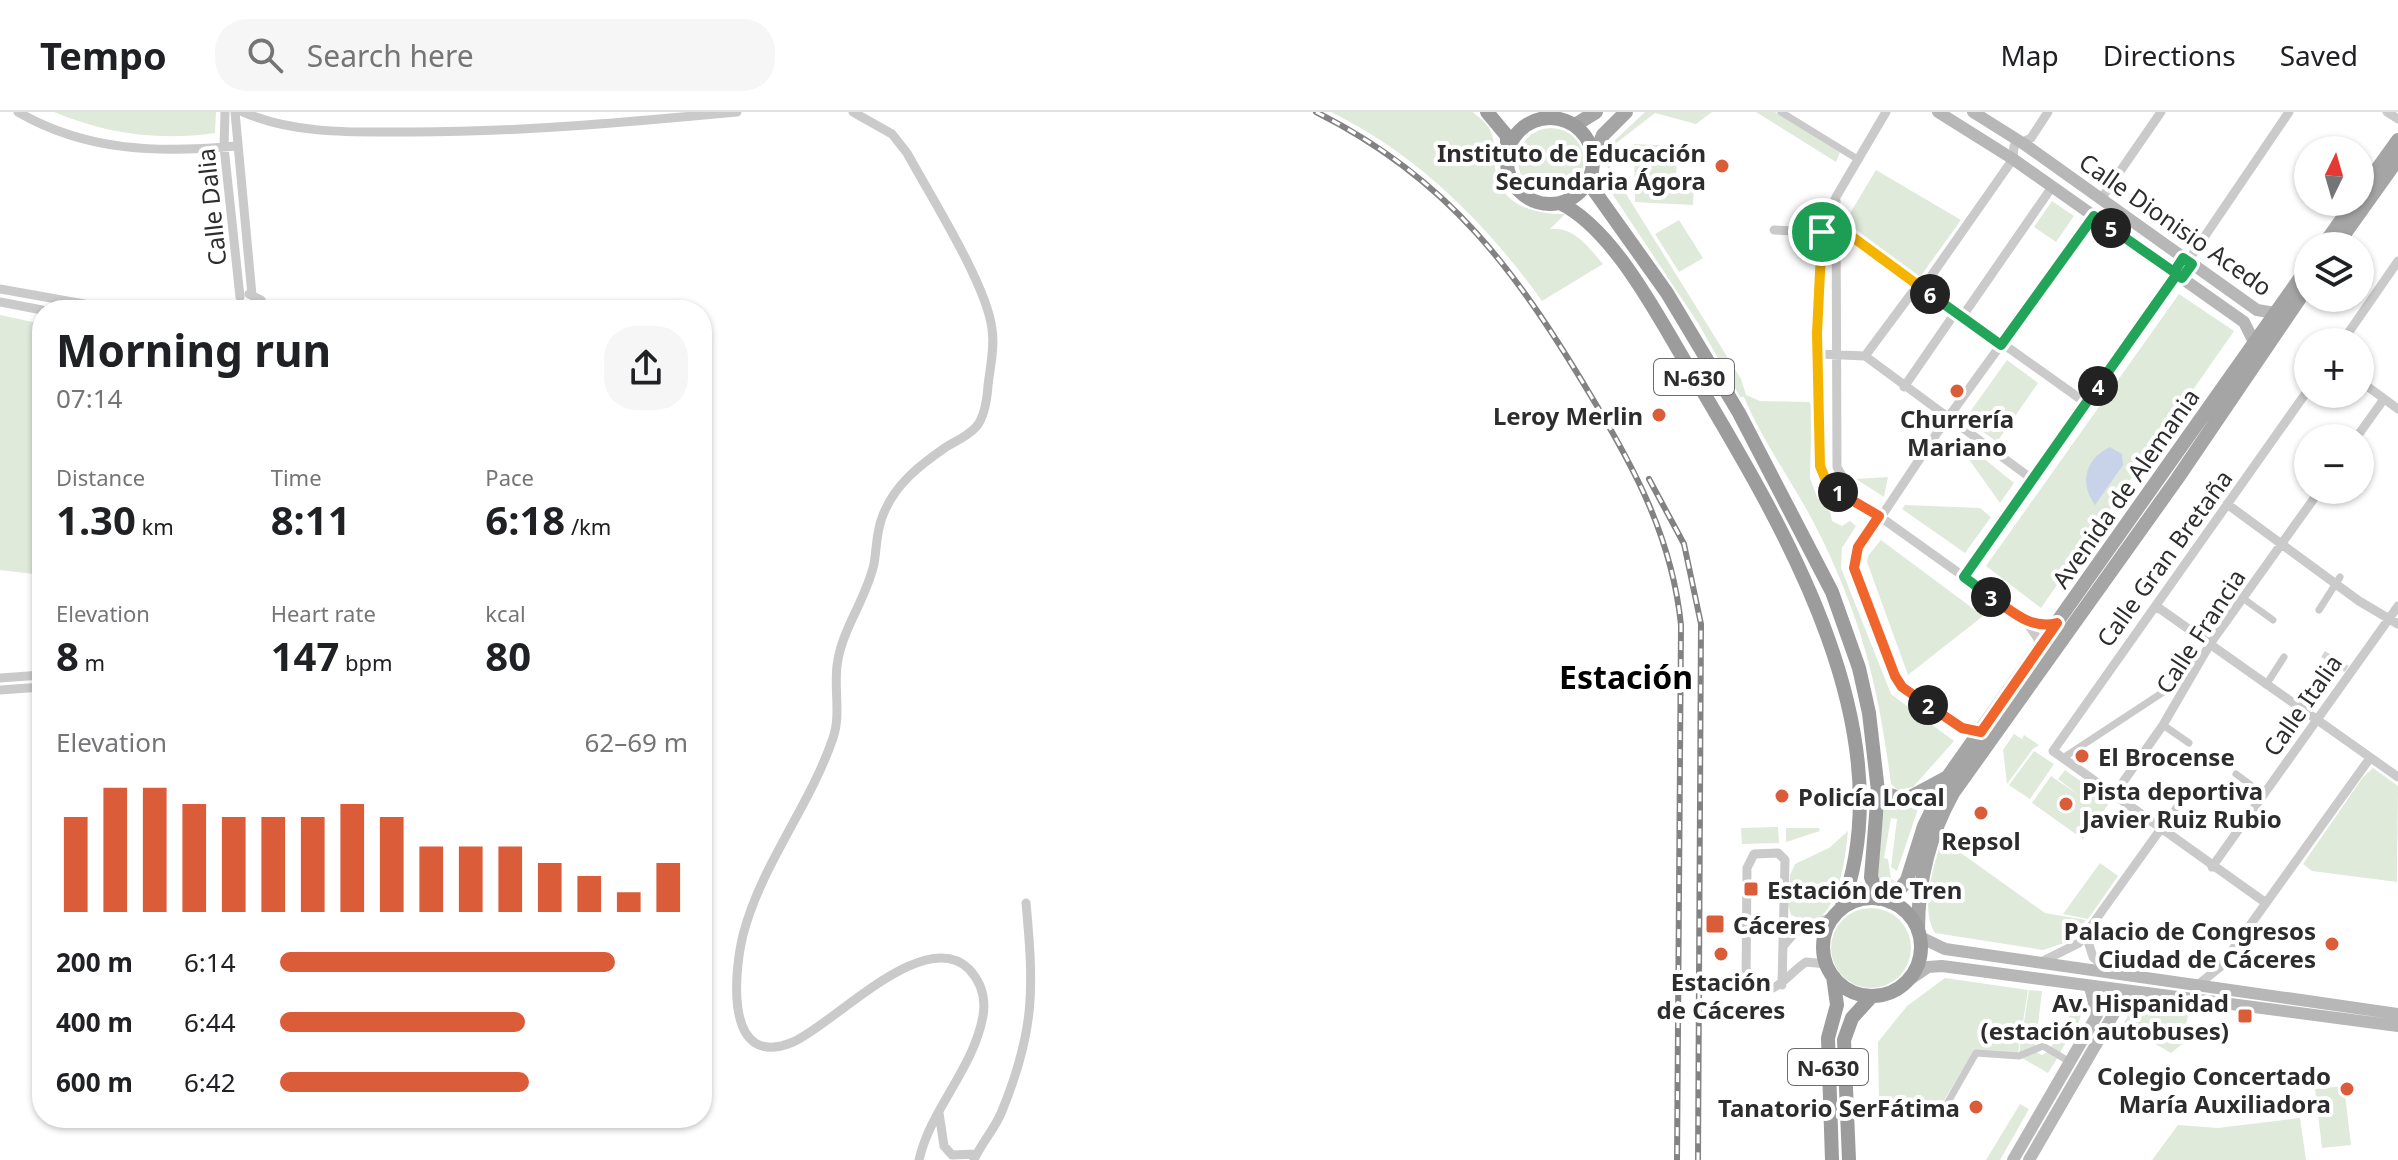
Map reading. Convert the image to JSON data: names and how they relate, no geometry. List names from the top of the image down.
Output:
{
  "streets": {
    "highway": ["N-630"],
    "main road": ["Calle Dionisio Acedo", "Avenida de Alemania"],
    "street": [
      "Calle Dalia",
      "Calle Gran Bretaña",
      "Calle Francia",
      "Calle Italia"
    ]
  },
  "crossings": [
    ["Calle Dionisio Acedo", "Avenida de Alemania"],
    ["N-630", "Avenida de Alemania"]
  ],
  "districts": ["Estación"],
  "places": {
    "other": [
      "Instituto de Educación Secundaria Ágora",
      "Churrería Mariano",
      "Leroy Merlin",
      "El Brocense",
      "Policía Local",
      "Pista deportiva Javier Ruiz Rubio",
      "Repsol",
      "Palacio de Congresos Ciudad de Cáceres",
      "Estación de Cáceres",
      "Colegio Concertado María Auxiliadora",
      "Tanatorio SerFátima"
    ],
    "transit": ["Estación de Tren", "Cáceres", "Av. Hispanidad (estación autobuses)"]
  },
  "north": "top",
  "page": {
    "header": "Tempo",
    "search": "Search here",
    "nav": ["Map", "Directions", "Saved"],
    "map_buttons": ["+", "−"],
    "pins": [
      "5",
      "6",
      "4",
      "1",
      "3",
      "2"
    ],
    "heading": ["Morning run", "07:14"],
    "stats": [
      ["Distance", "1.30 km"],
      ["Time", "8:11"],
      ["Pace", "6:18 /km"],
      ["Elevation", "8 m"],
      ["Heart rate", "147 bpm"],
      ["kcal", "80"]
    ],
    "chart": ["Elevation", "62–69 m"],
    "list": [
      {
        "name": "200 m",
        "note": "6:14"
      },
      {
        "name": "400 m",
        "note": "6:44"
      },
      {
        "name": "600 m",
        "note": "6:42"
      }
    ]
  }
}
